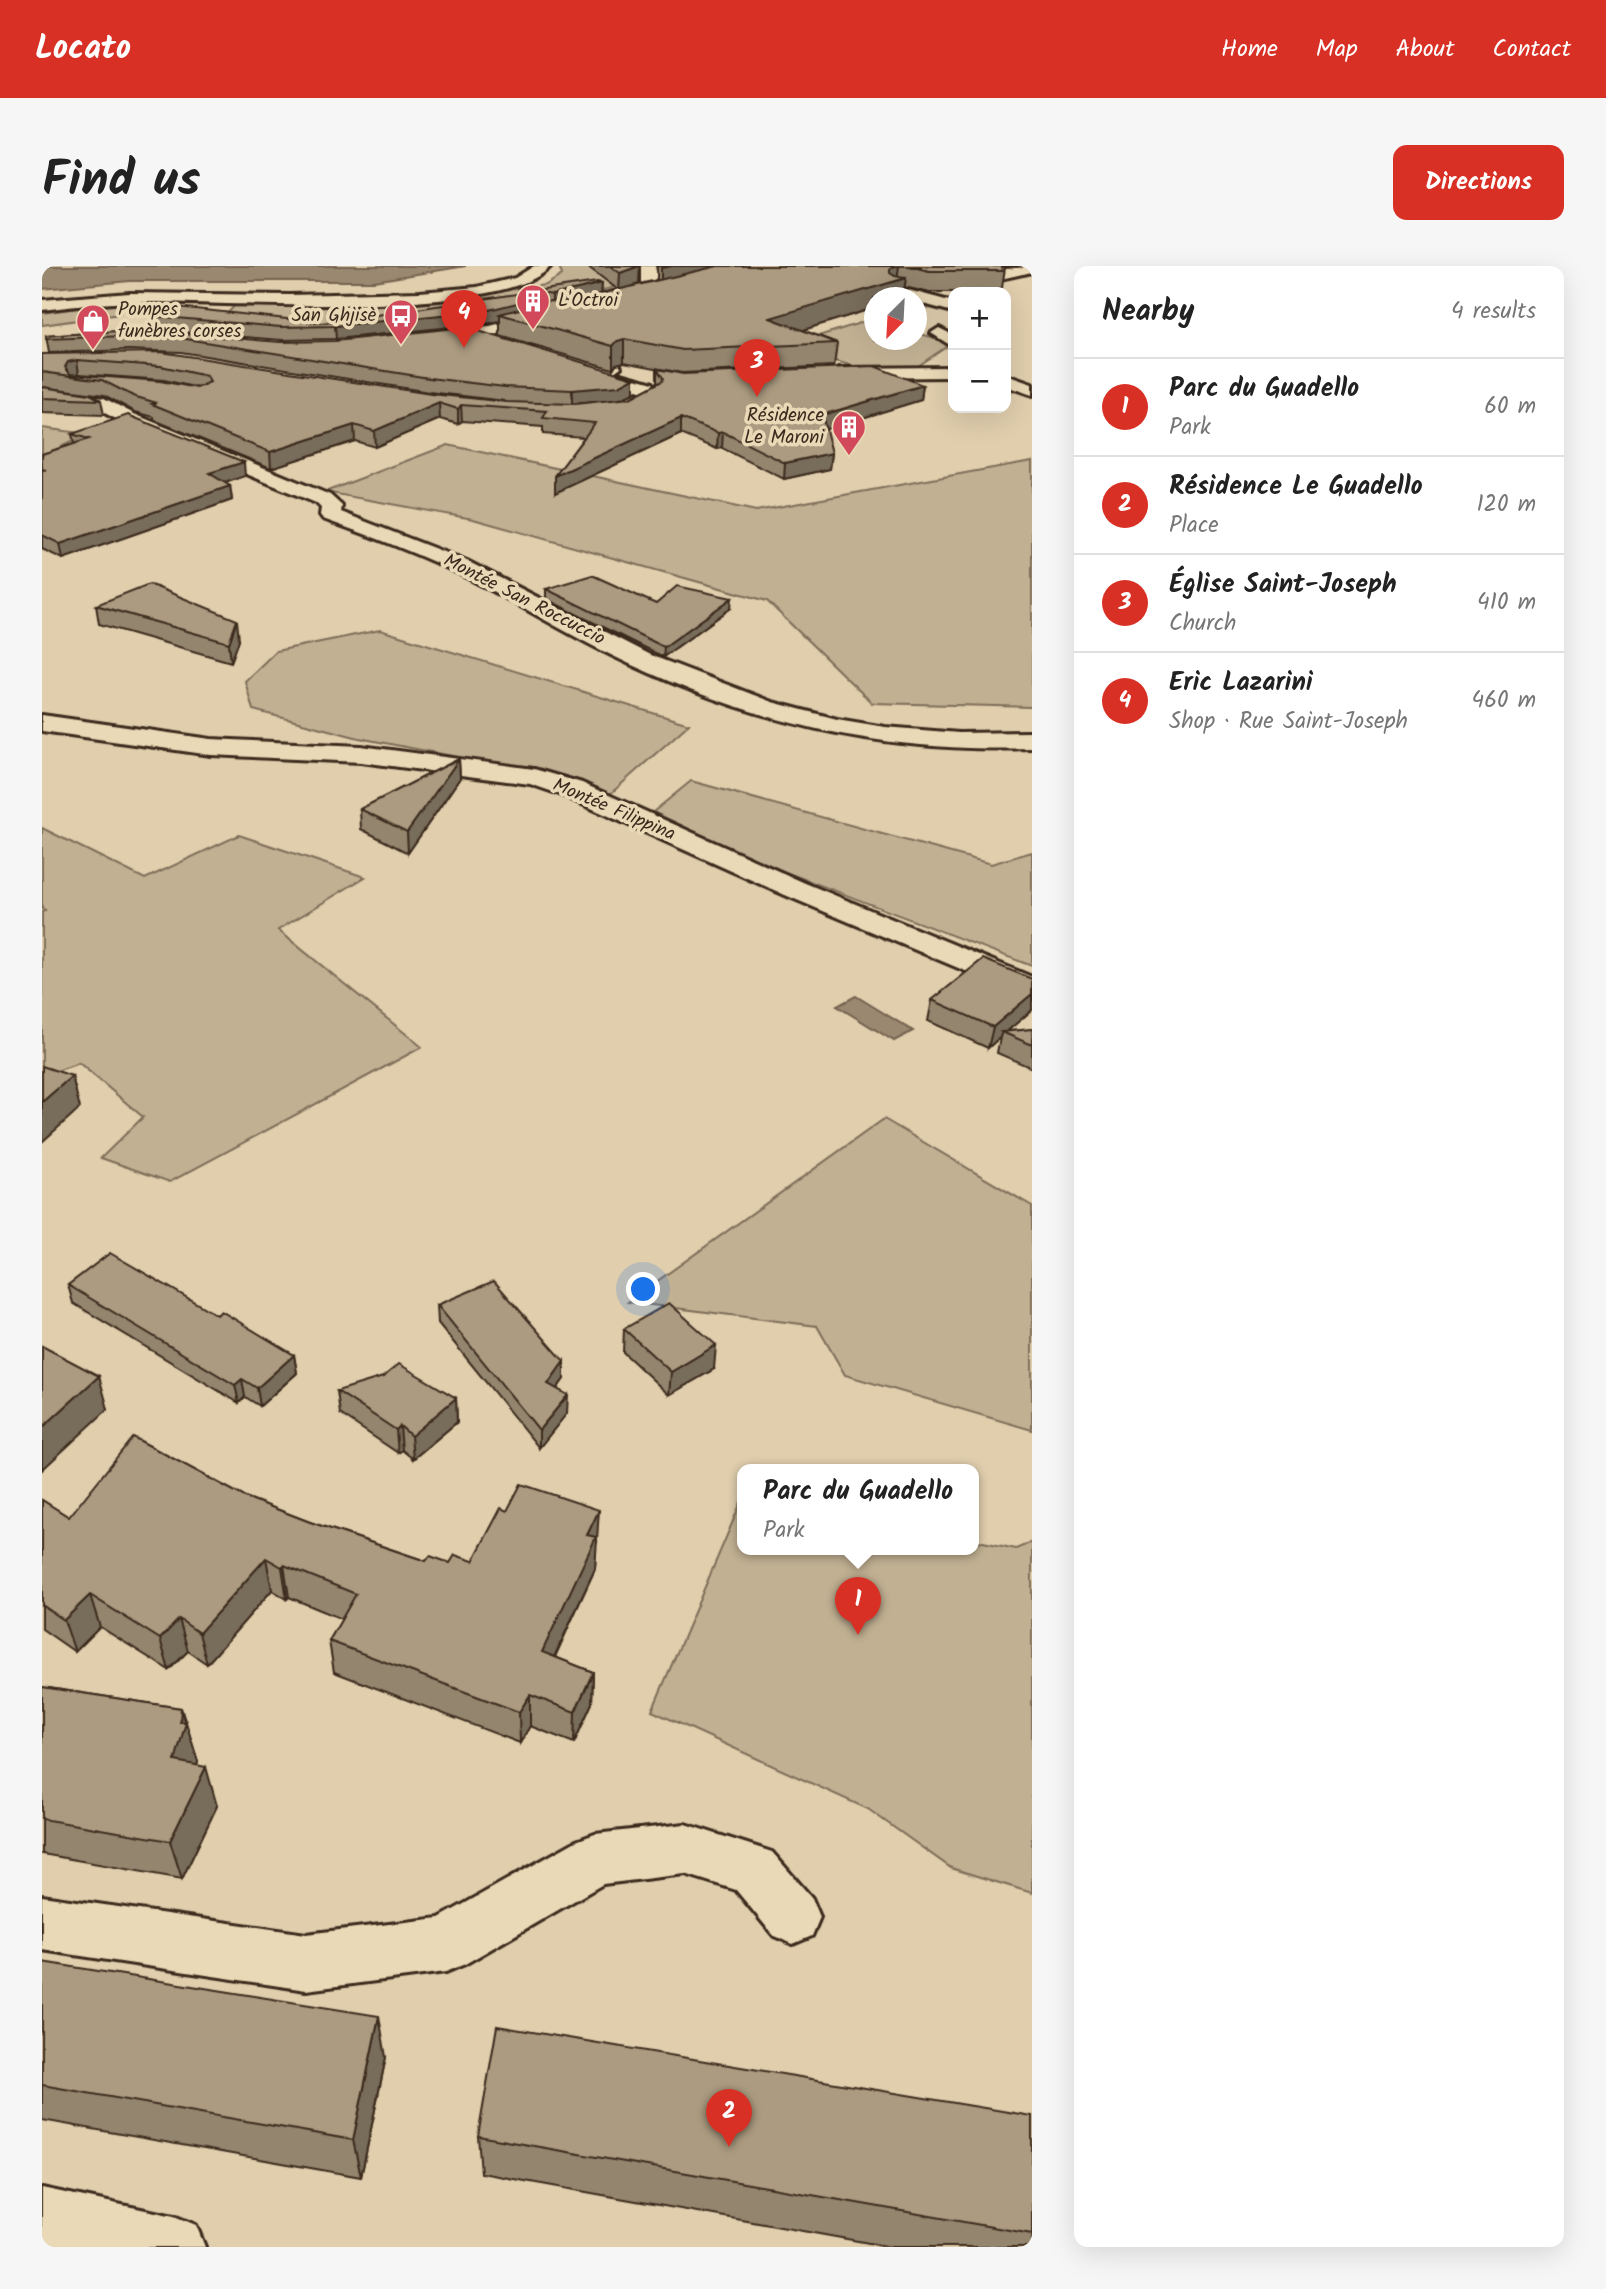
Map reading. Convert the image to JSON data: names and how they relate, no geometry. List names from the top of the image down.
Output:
{
  "streets": {
    "street": ["Montée San Roccuccio", "Montée Filippina"]
  },
  "places": {
    "building": ["L'Octroi", "Résidence Le Maroni"],
    "bus stop": ["San Ghjisè"],
    "shop": ["Pompes funèbres corses"]
  },
  "north": "bottom left",
  "page": {
    "header": "Locato",
    "nav": [
      "Home",
      "Map",
      "About",
      "Contact"
    ],
    "title": "Find us",
    "buttons": "Directions",
    "heading": ["Nearby", "4 results"],
    "map_buttons": ["+", "−"],
    "pins": [
      "4",
      "3",
      "1",
      "2"
    ],
    "list": [
      {
        "mark": "1",
        "name": "Parc du Guadello",
        "note": "Park",
        "value": "60 m"
      },
      {
        "mark": "2",
        "name": "Résidence Le Guadello",
        "note": "Place",
        "value": "120 m"
      },
      {
        "mark": "3",
        "name": "Église Saint-Joseph",
        "note": "Church",
        "value": "410 m"
      },
      {
        "mark": "4",
        "name": "Eric Lazarini",
        "note": "Shop · Rue Saint-Joseph",
        "value": "460 m"
      }
    ],
    "popup": ["Parc du Guadello", "Park"]
  }
}
